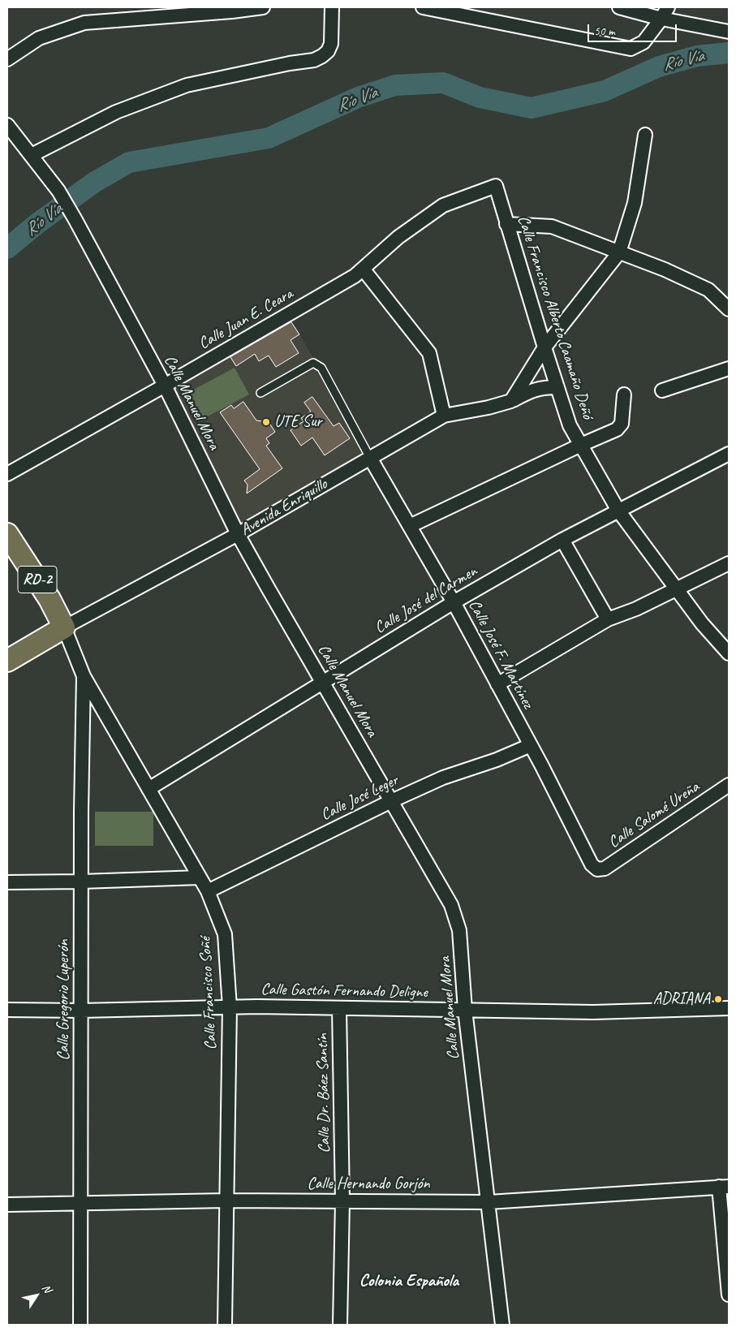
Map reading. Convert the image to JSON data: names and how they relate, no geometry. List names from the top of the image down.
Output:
{
  "streets": {
    "main road": ["Avenida Enriquillo", "RD-2"],
    "street": [
      "Calle Francisco Alberto Caamaño Deñó",
      "Calle Juan E. Ceara",
      "Calle Manuel Mora",
      "Calle José del Carmen",
      "Calle José F. Martínez",
      "Calle José Leger",
      "Calle Salomé Ureña",
      "Calle Gastón Fernando Deligne",
      "Calle Francisco Soñé",
      "Calle Gregorio Luperón",
      "Calle Dr. Báez Santín",
      "Calle Hernando Gorjón"
    ]
  },
  "crossings": [
    ["Calle Francisco Alberto Caamaño Deñó", "Calle Juan E. Ceara"],
    ["Calle Francisco Alberto Caamaño Deñó", "Avenida Enriquillo"],
    ["Calle Francisco Alberto Caamaño Deñó", "Calle José del Carmen"],
    ["Calle Juan E. Ceara", "Calle Manuel Mora"],
    ["Calle Manuel Mora", "Avenida Enriquillo"],
    ["Calle Manuel Mora", "Calle José del Carmen"],
    ["Calle Manuel Mora", "Calle José Leger"],
    ["Calle Manuel Mora", "Calle Gastón Fernando Deligne"],
    ["Calle Manuel Mora", "Calle Hernando Gorjón"],
    ["Avenida Enriquillo", "RD-2"],
    ["Avenida Enriquillo", "Calle José F. Martínez"],
    ["Avenida Enriquillo", "Calle Francisco Soñé"],
    ["RD-2", "Calle Francisco Soñé"],
    ["Calle José del Carmen", "Calle José F. Martínez"],
    ["Calle José del Carmen", "Calle Francisco Soñé"],
    ["Calle José F. Martínez", "Calle José Leger"],
    ["Calle José F. Martínez", "Calle Salomé Ureña"],
    ["Calle José Leger", "Calle Francisco Soñé"],
    ["Calle Gastón Fernando Deligne", "Calle Francisco Soñé"],
    ["Calle Gastón Fernando Deligne", "Calle Gregorio Luperón"],
    ["Calle Gastón Fernando Deligne", "Calle Dr. Báez Santín"],
    ["Calle Francisco Soñé", "Calle Gregorio Luperón"],
    ["Calle Francisco Soñé", "Calle Hernando Gorjón"],
    ["Calle Gregorio Luperón", "Calle Hernando Gorjón"],
    ["Calle Dr. Báez Santín", "Calle Hernando Gorjón"]
  ],
  "districts": ["Colonia Española"],
  "water": ["Río Vía"],
  "places": ["UTE Sur", "ADRIANA"],
  "scale_bar": "50 m",
  "north": "top right"
}
